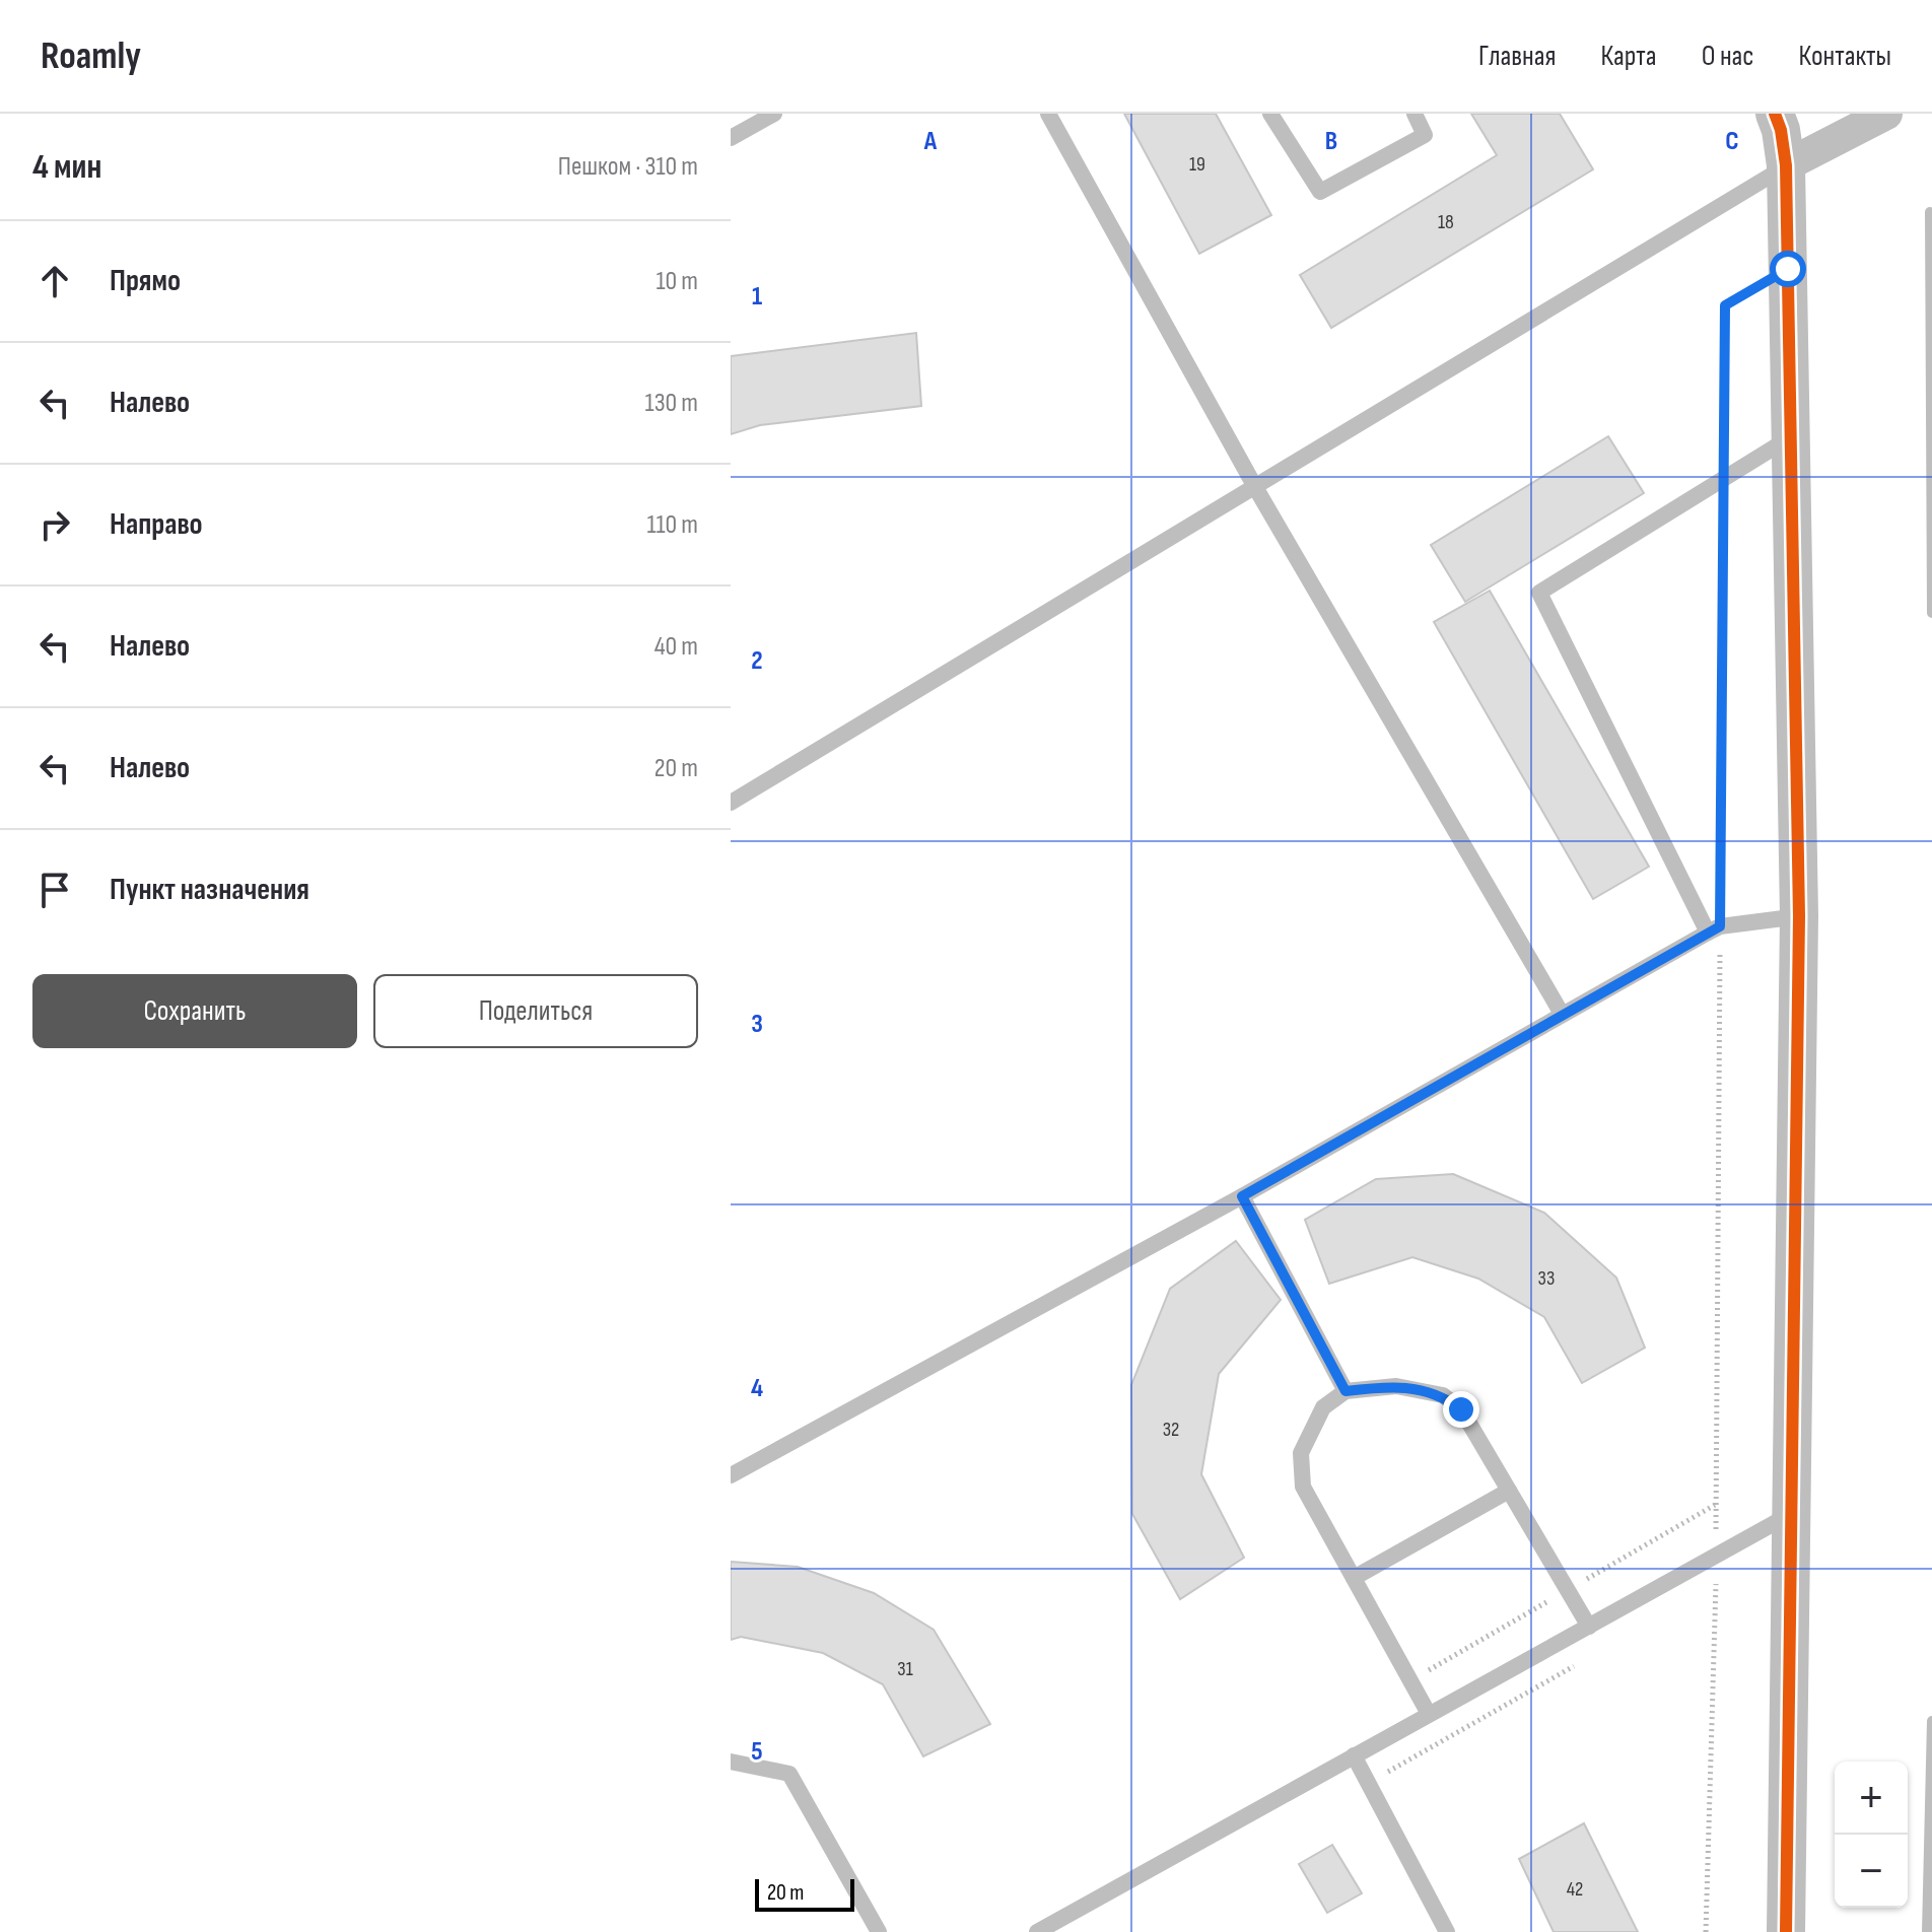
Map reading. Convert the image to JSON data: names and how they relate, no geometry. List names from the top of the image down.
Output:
{
  "house_numbers": [
    "19",
    "18",
    "33",
    "32",
    "31",
    "42"
  ],
  "scale_bar": "20 m",
  "page": {
    "header": "Roamly",
    "nav": [
      "Главная",
      "Карта",
      "О нас",
      "Контакты"
    ],
    "heading": ["4 мин", "Пешком · 310 m"],
    "list": [
      ["Прямо", "10 m"],
      ["Налево", "130 m"],
      ["Направо", "110 m"],
      ["Налево", "40 m"],
      ["Налево", "20 m"],
      "Пункт назначения"
    ],
    "buttons": ["Сохранить", "Поделиться"],
    "map_buttons": ["+", "−"],
    "scale": "20 m"
  },
  "grid": {
    "columns": ["A", "B", "C"],
    "rows": [
      "1",
      "2",
      "3",
      "4",
      "5"
    ]
  }
}
